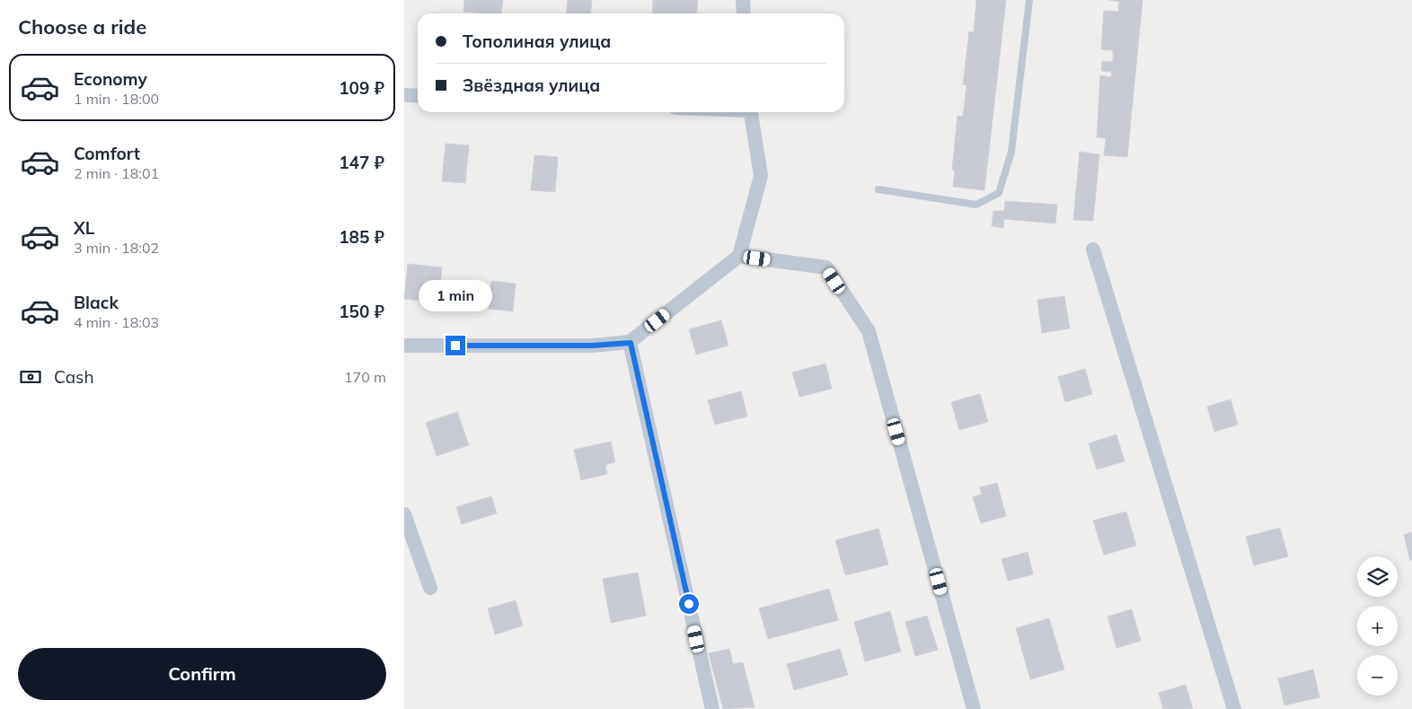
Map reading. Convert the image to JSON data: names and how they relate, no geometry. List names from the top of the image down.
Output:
{
  "page": {
    "heading": "Choose a ride",
    "banner": ["Тополиная улица", "Звёздная улица"],
    "list": [
      {
        "name": "Economy",
        "note": "1 min · 18:00",
        "value": "109 ₽"
      },
      {
        "name": "Comfort",
        "note": "2 min · 18:01",
        "value": "147 ₽"
      },
      {
        "name": "XL",
        "note": "3 min · 18:02",
        "value": "185 ₽"
      },
      {
        "name": "Black",
        "note": "4 min · 18:03",
        "value": "150 ₽"
      }
    ],
    "bubble": "1 min",
    "pay": ["Cash", "170 m"],
    "map_buttons": ["+", "−"],
    "buttons": "Confirm"
  }
}
